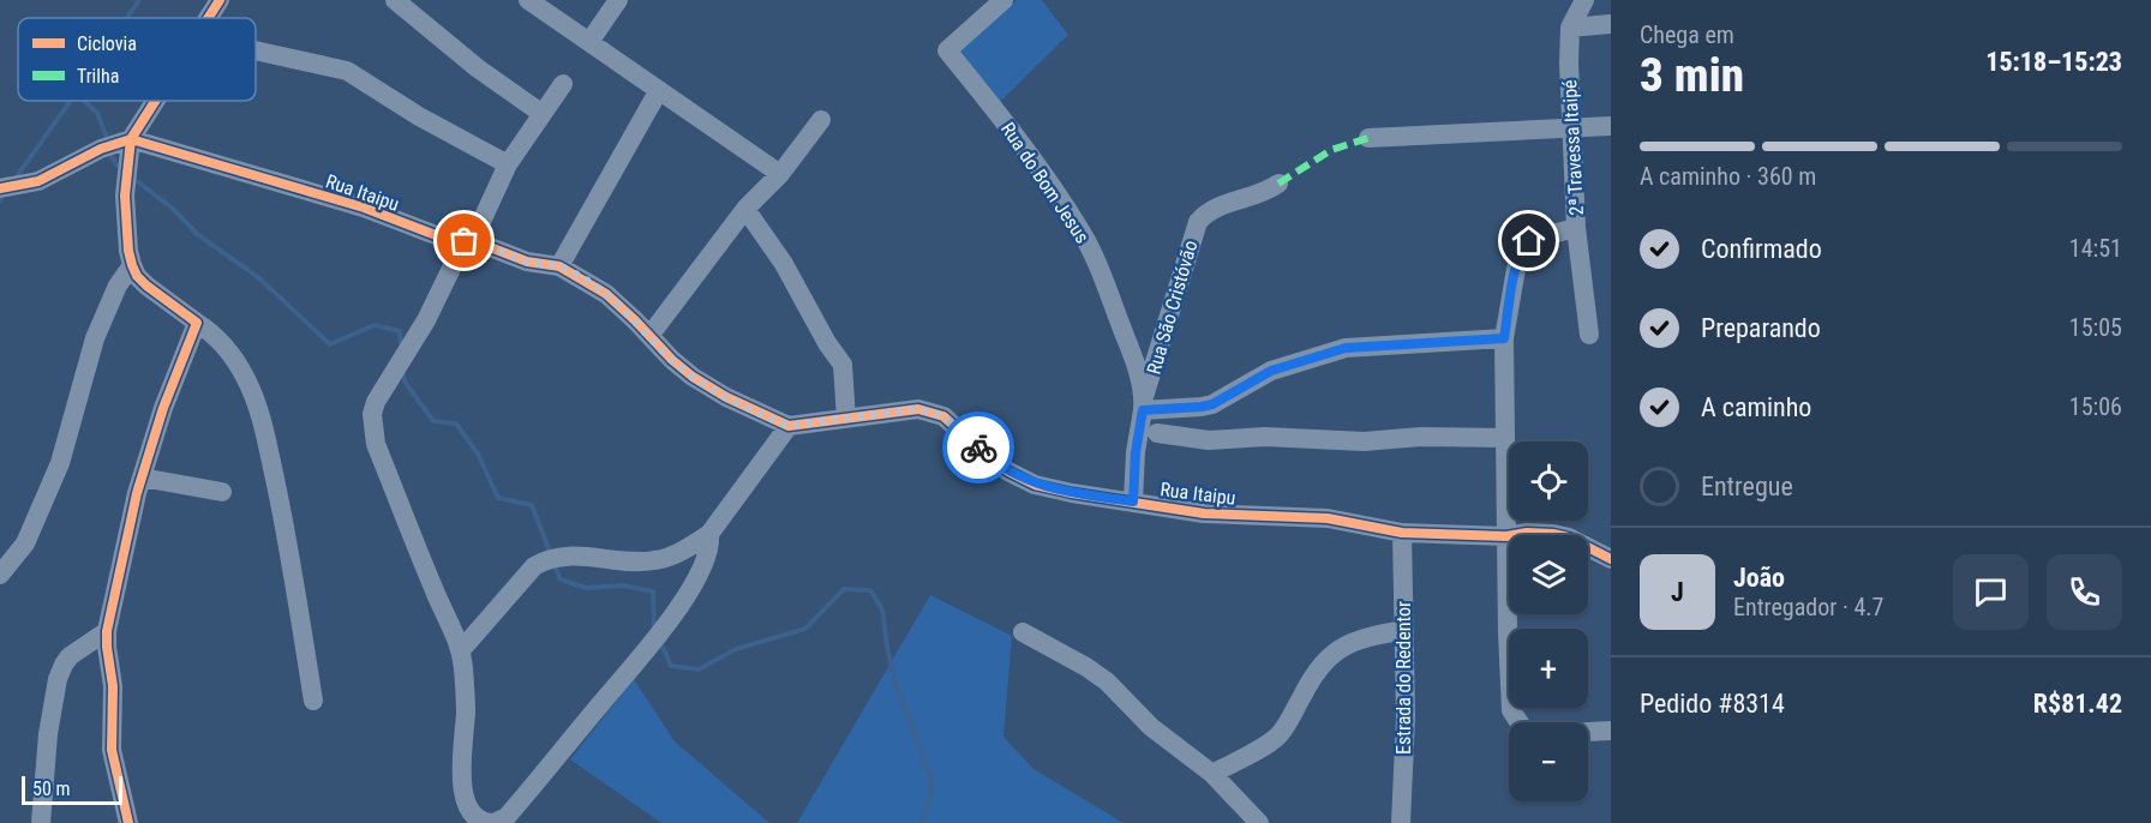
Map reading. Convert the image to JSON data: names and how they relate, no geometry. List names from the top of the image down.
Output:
{
  "streets": {
    "street": [
      "2ª Travessa Itaipé",
      "Rua do Bom Jesus",
      "Rua Itaipu",
      "Rua São Cristóvão",
      "Estrada do Redentor"
    ]
  },
  "crossings": [
    ["2ª Travessa Itaipé", "Rua Itaipu"],
    ["Rua do Bom Jesus", "Rua São Cristóvão"],
    ["Rua Itaipu", "Rua São Cristóvão"],
    ["Rua Itaipu", "Estrada do Redentor"]
  ],
  "legend": ["Ciclovia", "Trilha"],
  "scale_bar": "50 m",
  "page": {
    "heading": ["3 min", "Chega em", "15:18–15:23"],
    "panel": [
      "João",
      "Entregador · 4.7",
      "Pedido #8314",
      "R$81.42"
    ],
    "bar": "A caminho · 360 m",
    "list": [
      ["Confirmado", "14:51"],
      ["Preparando", "15:05"],
      ["A caminho", "15:06"],
      "Entregue"
    ],
    "map_buttons": ["+", "−"],
    "round": "J",
    "scale": "50 m"
  }
}
